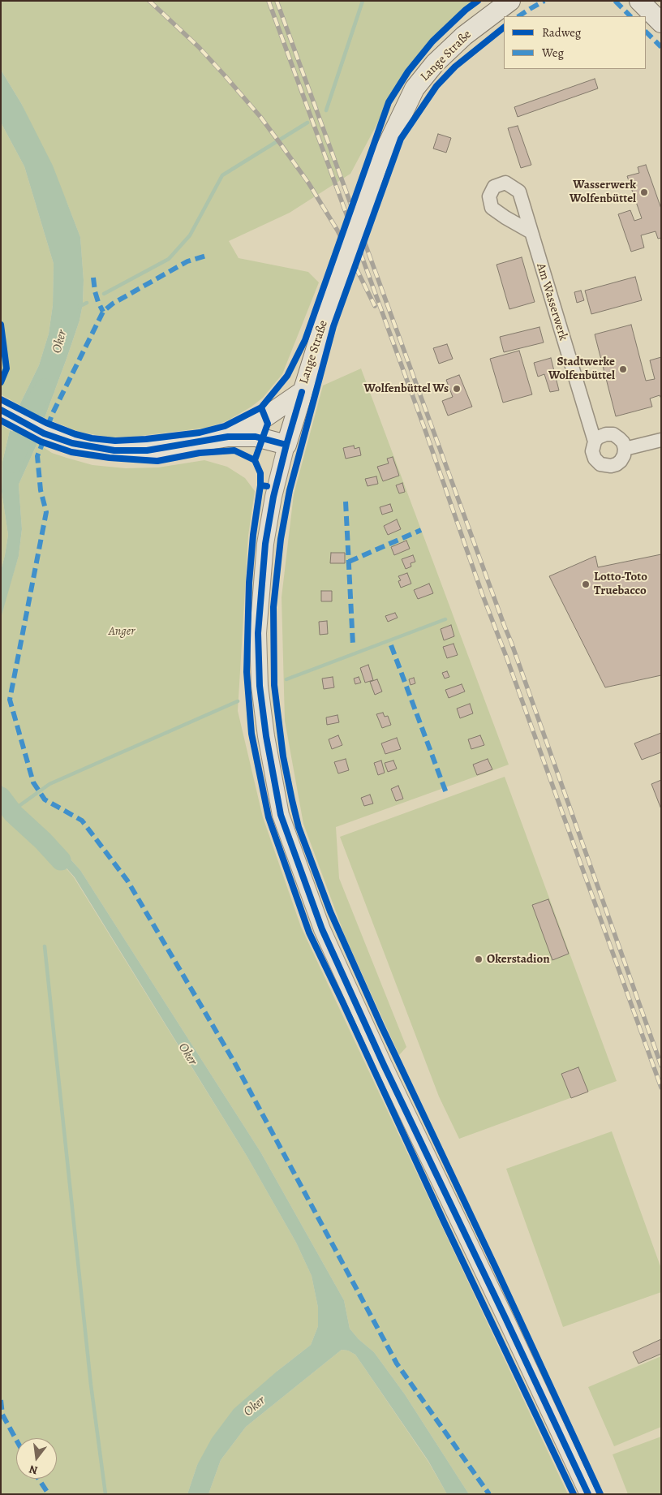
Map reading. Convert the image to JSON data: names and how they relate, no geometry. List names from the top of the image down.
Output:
{
  "streets": {
    "main road": ["Lange Straße"],
    "street": ["Am Wasserwerk"]
  },
  "water": ["Oker"],
  "parks": ["Anger"],
  "places": [
    "Wasserwerk Wolfenbüttel",
    "Stadtwerke Wolfenbüttel",
    "Wolfenbüttel Ws",
    "Lotto-Toto Truebacco",
    "Okerstadion"
  ],
  "legend": ["Radweg", "Weg"],
  "north": "bottom"
}
